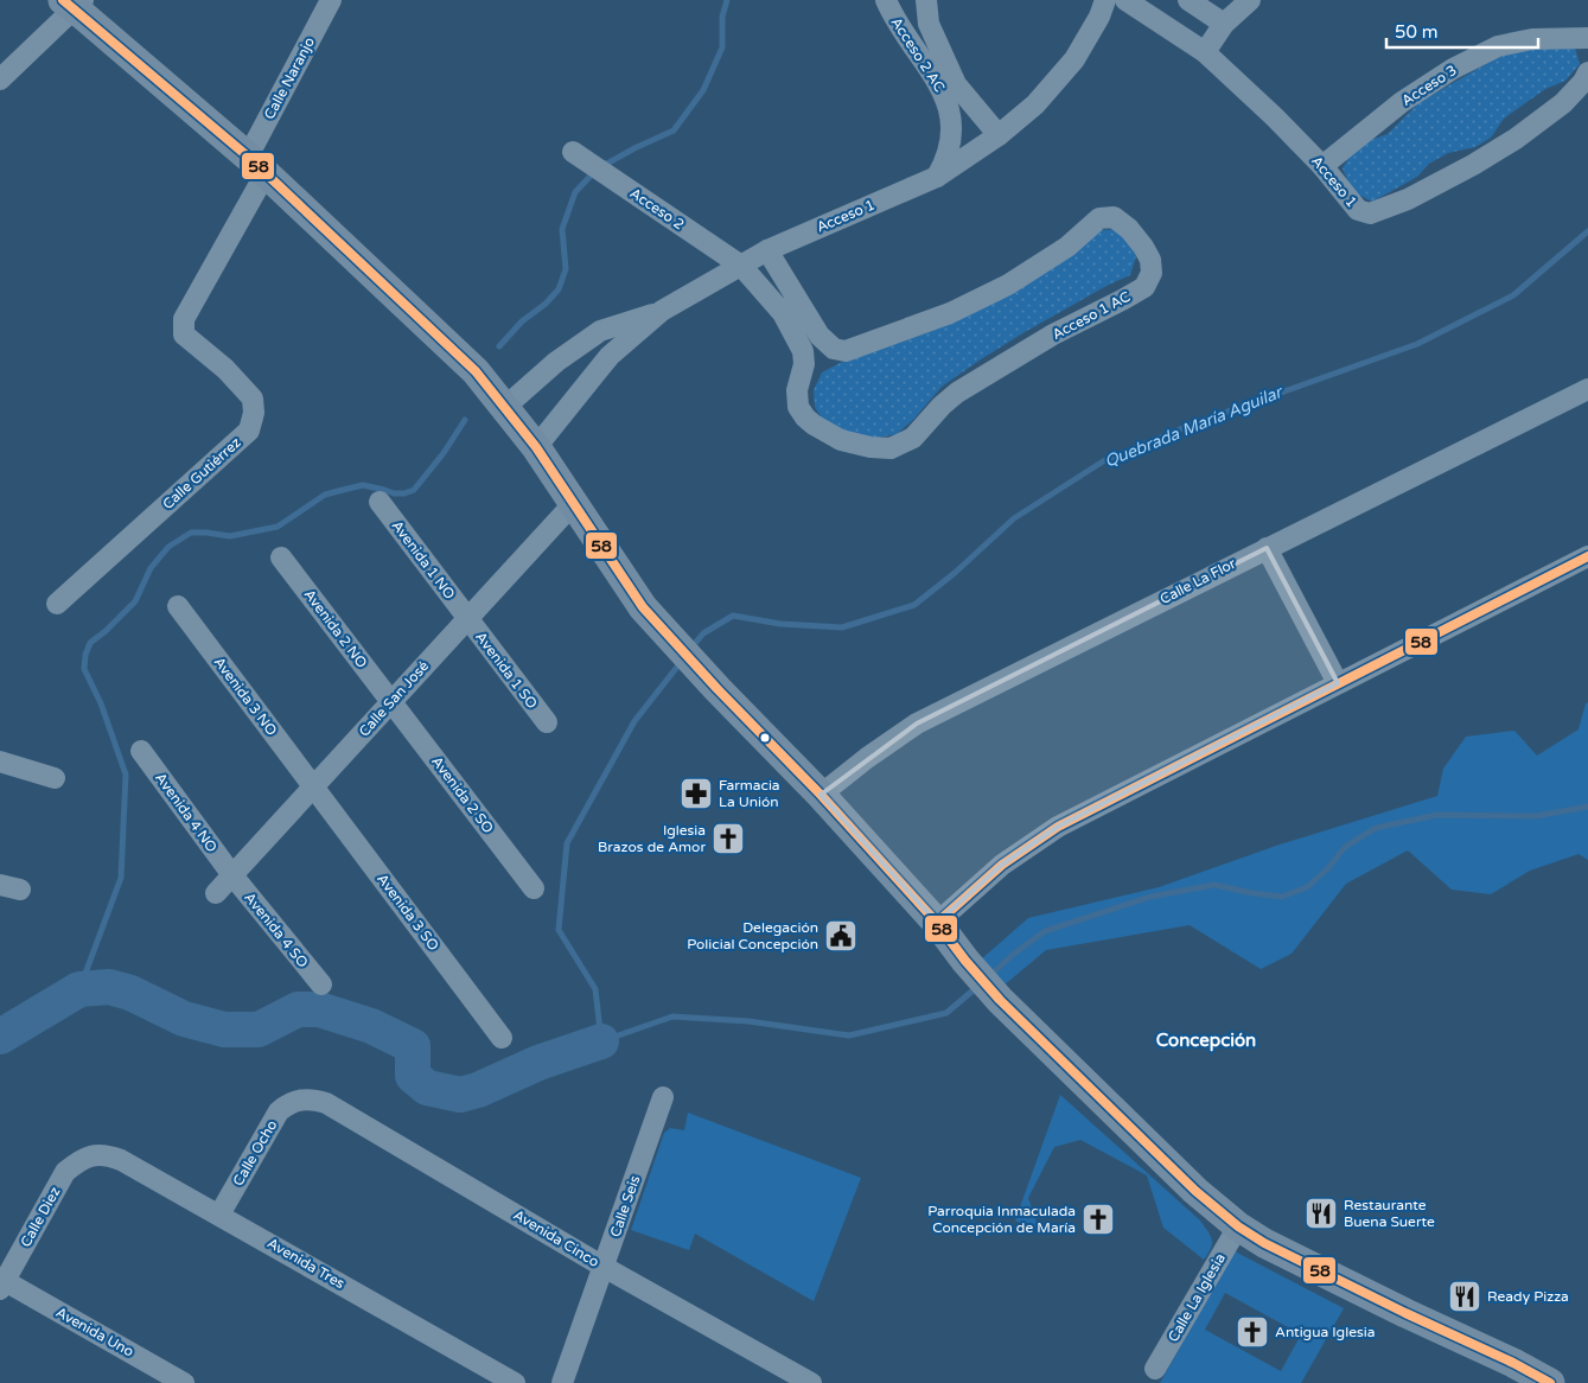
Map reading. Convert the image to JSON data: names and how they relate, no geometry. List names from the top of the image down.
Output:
{
  "streets": {
    "street": [
      "Acceso 2 AC",
      "Calle Naranjo",
      "Acceso 3",
      "Acceso 1",
      "Acceso 2",
      "Acceso 1 AC",
      "Calle Gutiérrez",
      "Avenida 1 NO",
      "Calle La Flor",
      "Avenida 2 NO",
      "Avenida 1 SO",
      "Avenida 3 NO",
      "Calle San José",
      "Avenida 2 SO",
      "Avenida 4 NO",
      "Avenida 3 SO",
      "Avenida 4 SO",
      "Calle Ocho",
      "Calle Seis",
      "Calle Diez",
      "Avenida Cinco",
      "Avenida Tres",
      "Calle La Iglesia",
      "Avenida Uno"
    ]
  },
  "crossings": [
    ["Acceso 2 AC", "Acceso 1"],
    ["Calle Naranjo", "Calle Gutiérrez"],
    ["Acceso 3", "Acceso 1"],
    ["Acceso 1", "Acceso 2"],
    ["Acceso 1", "Acceso 1 AC"],
    ["Acceso 2", "Acceso 1 AC"],
    ["Avenida 1 NO", "Avenida 1 SO"],
    ["Avenida 1 NO", "Calle San José"],
    ["Avenida 2 NO", "Calle San José"],
    ["Avenida 2 NO", "Avenida 2 SO"],
    ["Avenida 1 SO", "Calle San José"],
    ["Avenida 3 NO", "Calle San José"],
    ["Avenida 3 NO", "Avenida 3 SO"],
    ["Calle San José", "Avenida 2 SO"],
    ["Calle San José", "Avenida 4 NO"],
    ["Calle San José", "Avenida 3 SO"],
    ["Calle San José", "Avenida 4 SO"],
    ["Avenida 4 NO", "Avenida 4 SO"],
    ["Calle Ocho", "Avenida Cinco"],
    ["Calle Ocho", "Avenida Tres"],
    ["Calle Seis", "Avenida Cinco"],
    ["Calle Diez", "Avenida Tres"],
    ["Calle Diez", "Avenida Uno"]
  ],
  "districts": ["Concepción"],
  "water": ["Quebrada María Aguilar"],
  "places": {
    "pharmacy": ["Farmacia La Unión"],
    "church": ["Iglesia Brazos de Amor", "Parroquia Inmaculada Concepción de María", "Antigua Iglesia"],
    "public building": ["Delegación Policial Concepción"],
    "restaurant": ["Restaurante Buena Suerte", "Ready Pizza"]
  },
  "lines": ["transit line 58"],
  "scale_bar": "50 m"
}
